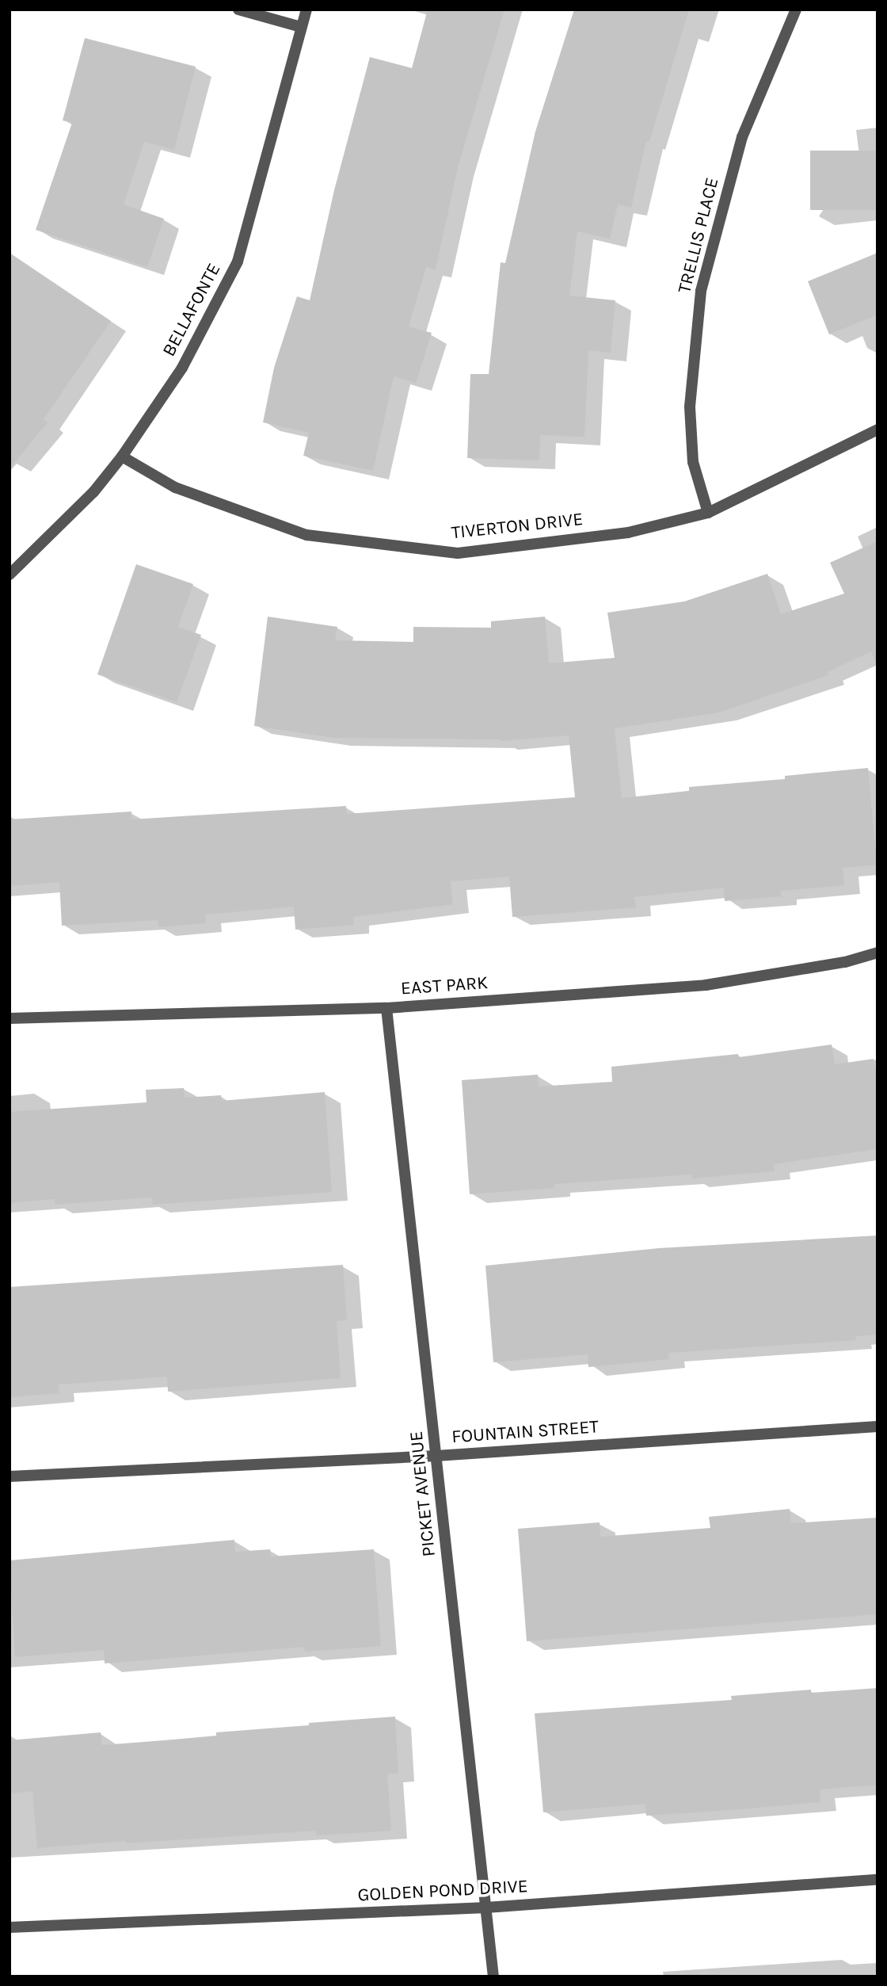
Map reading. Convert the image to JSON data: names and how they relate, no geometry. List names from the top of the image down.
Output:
{
  "streets": {
    "street": [
      "TRELLIS PLACE",
      "BELLAFONTE",
      "TIVERTON DRIVE",
      "EAST PARK",
      "FOUNTAIN STREET",
      "PICKET AVENUE",
      "GOLDEN POND DRIVE"
    ]
  },
  "crossings": [
    ["TRELLIS PLACE", "TIVERTON DRIVE"],
    ["BELLAFONTE", "TIVERTON DRIVE"],
    ["EAST PARK", "PICKET AVENUE"],
    ["FOUNTAIN STREET", "PICKET AVENUE"],
    ["PICKET AVENUE", "GOLDEN POND DRIVE"]
  ]
}
